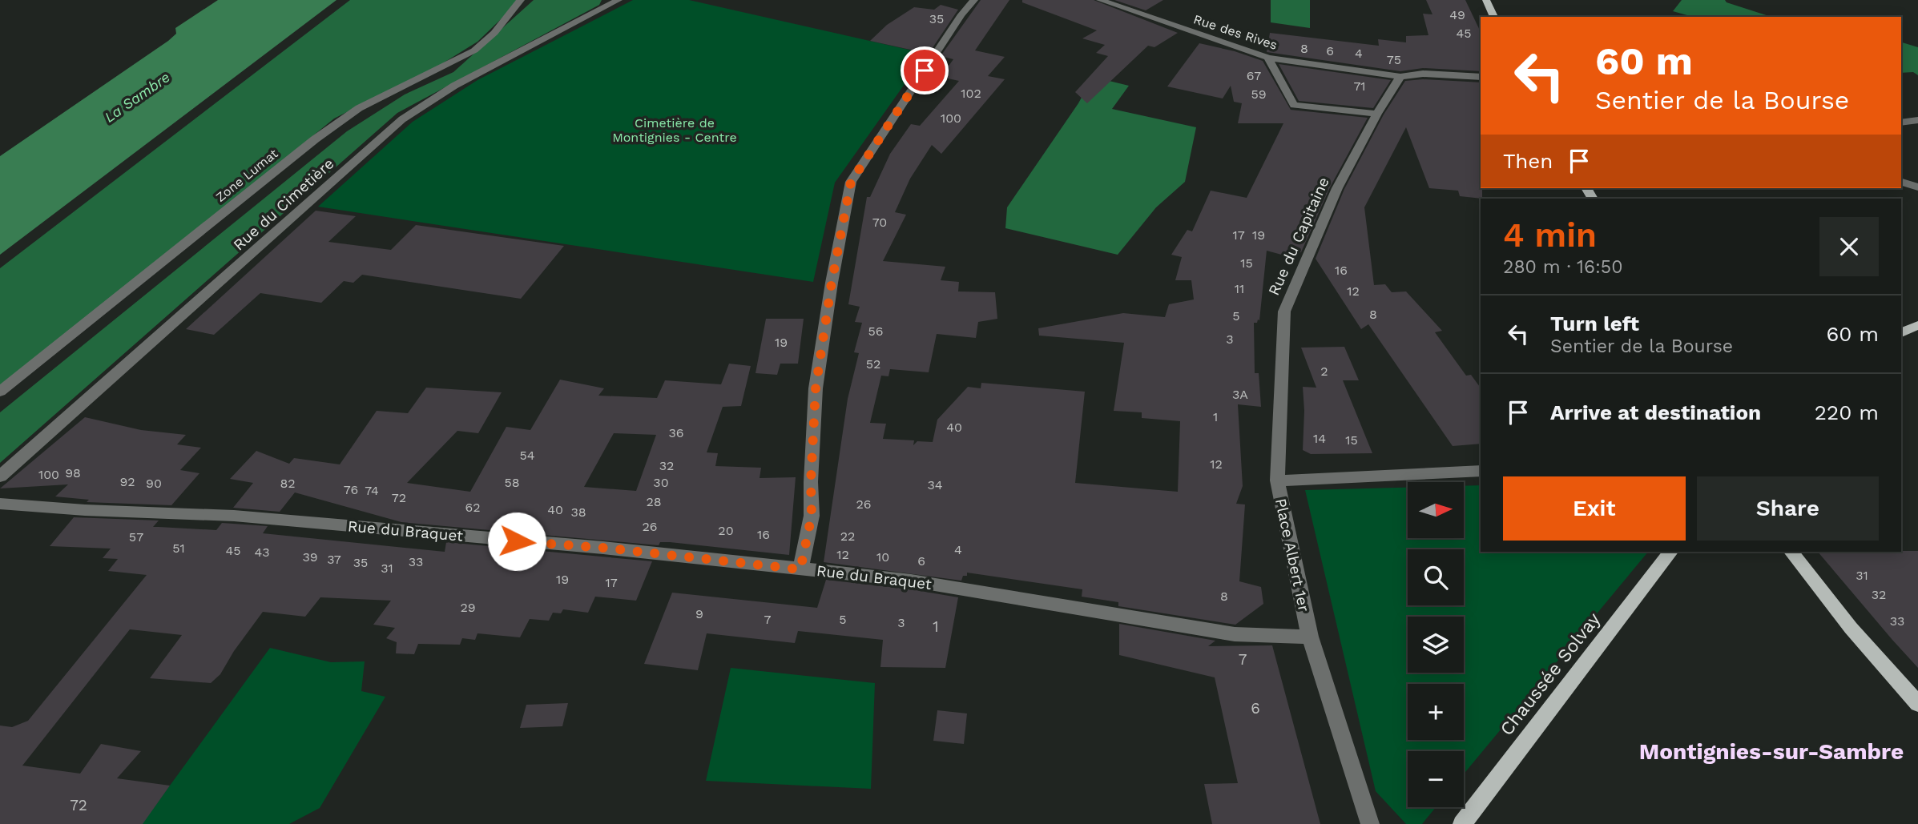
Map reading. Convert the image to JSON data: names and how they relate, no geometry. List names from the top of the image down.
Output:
{
  "streets": {
    "main road": ["Chaussée Solvay"],
    "street": [
      "Rue des Rives",
      "Zone Lumat",
      "Rue du Cimetière",
      "Rue du Capitaine",
      "Rue du Braquet",
      "Place Albert 1er"
    ]
  },
  "crossings": [
    ["Rue des Rives", "Rue du Capitaine"],
    ["Rue du Capitaine", "Place Albert 1er"],
    ["Rue du Braquet", "Place Albert 1er"]
  ],
  "districts": ["Montignies-sur-Sambre"],
  "water": ["La Sambre"],
  "parks": ["Cimetière de Montignies - Centre"],
  "house_numbers": [
    "49",
    "35",
    "45",
    "8",
    "6",
    "4",
    "75",
    "67",
    "71",
    "102",
    "59",
    "100",
    "70",
    "17",
    "19",
    "15",
    "16",
    "11",
    "12",
    "8",
    "5",
    "56",
    "3",
    "19",
    "52",
    "2",
    "3A",
    "1",
    "40",
    "36",
    "14",
    "15",
    "54",
    "12",
    "32",
    "98",
    "100",
    "92",
    "58",
    "30",
    "90",
    "82",
    "34",
    "76",
    "74",
    "72",
    "28",
    "26",
    "62",
    "40",
    "38",
    "26",
    "20",
    "16",
    "22",
    "57",
    "51",
    "4",
    "45",
    "43",
    "12",
    "39",
    "10",
    "37",
    "6",
    "33",
    "35",
    "31",
    "31",
    "19",
    "17",
    "32",
    "8",
    "29",
    "9",
    "7",
    "5",
    "33",
    "3",
    "1",
    "7",
    "6",
    "72"
  ],
  "north": "right",
  "page": {
    "turn": ["60 m", "Sentier de la Bourse"],
    "then": "Then",
    "heading": ["4 min", "280 m · 16:50"],
    "list": [
      {
        "name": "Turn left",
        "note": "Sentier de la Bourse",
        "value": "60 m"
      },
      {
        "name": "Arrive at destination",
        "value": "220 m"
      }
    ],
    "buttons": ["Exit", "Share"],
    "map_buttons": ["+", "−"]
  }
}
